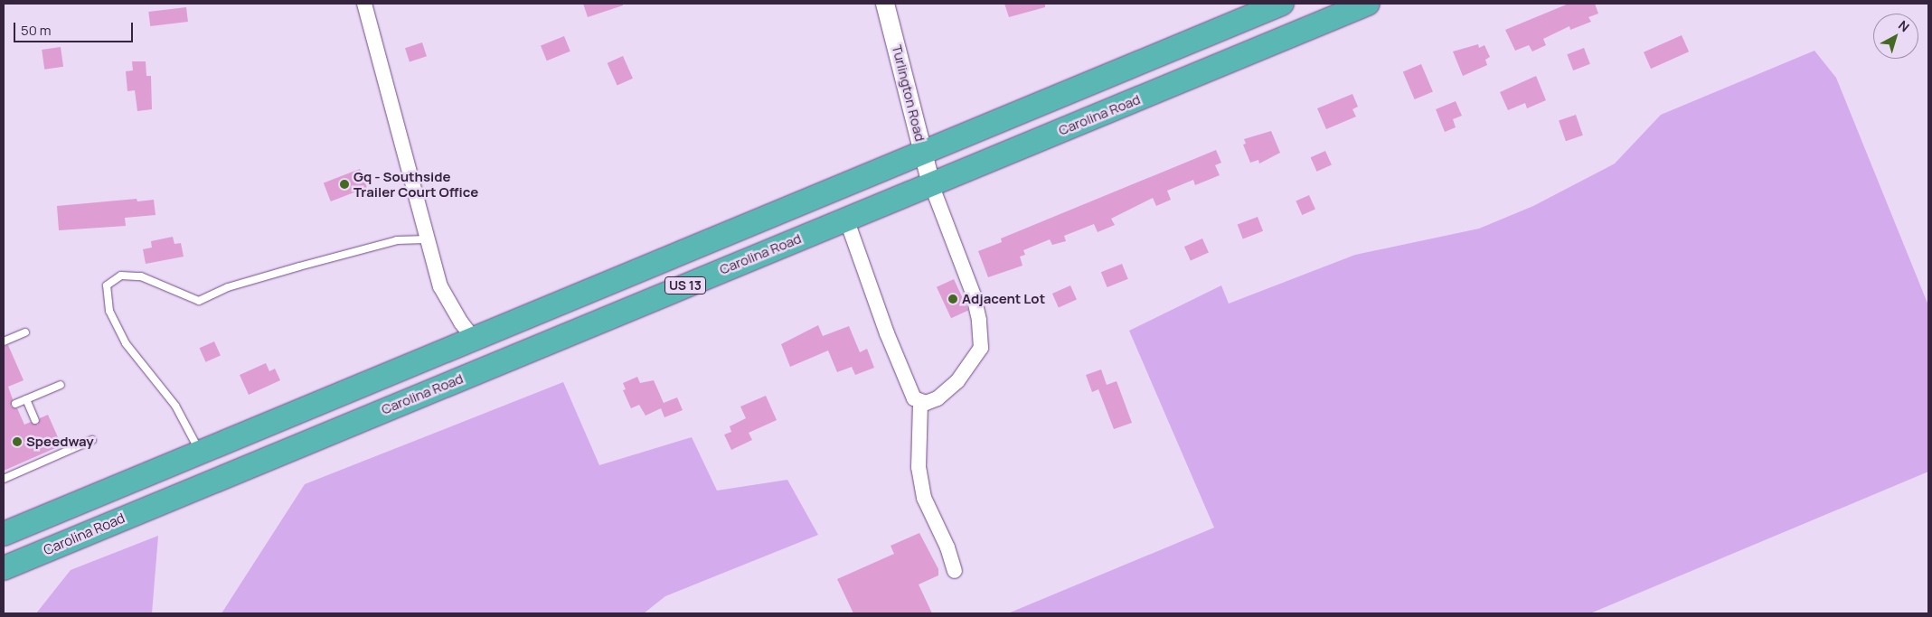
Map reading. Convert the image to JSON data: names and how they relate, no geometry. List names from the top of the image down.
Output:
{
  "streets": {
    "highway": ["Carolina Road", "US 13"],
    "street": ["Turlington Road"]
  },
  "crossings": [
    ["Turlington Road", "Carolina Road"],
    ["Turlington Road", "US 13"]
  ],
  "places": ["Gq - Southside Trailer Court Office", "Adjacent Lot", "Speedway"],
  "scale_bar": "50 m",
  "north": "top right"
}
